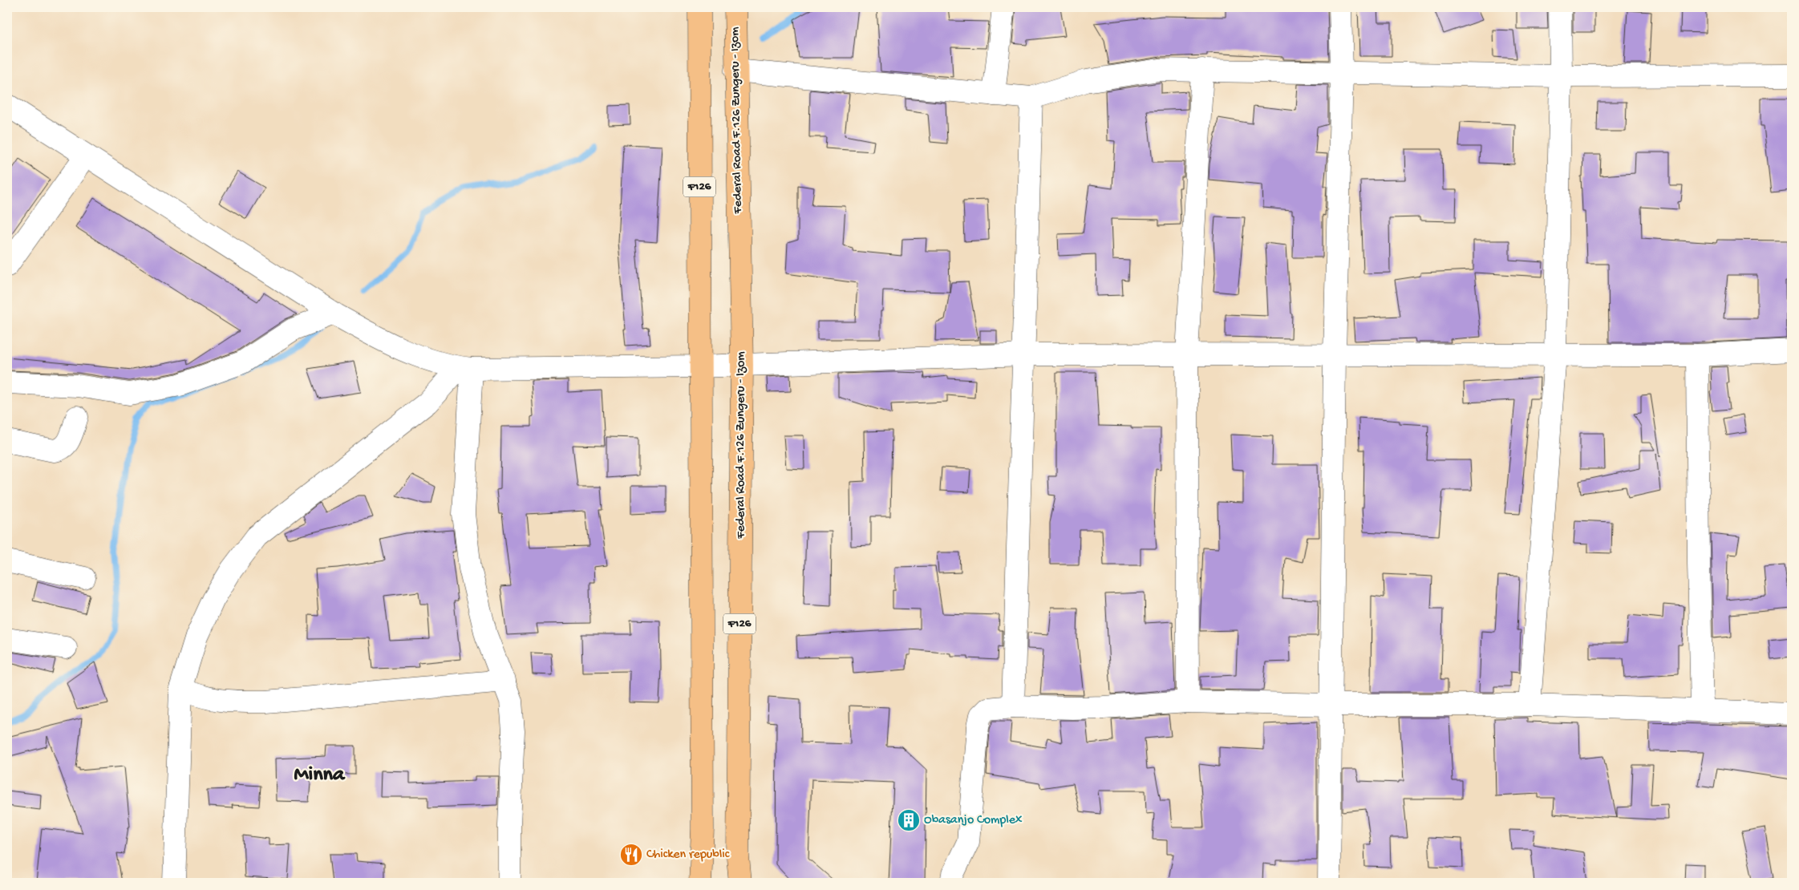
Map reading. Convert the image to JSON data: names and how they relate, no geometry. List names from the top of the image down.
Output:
{
  "streets": {
    "main road": ["Federal Road F.126 Zungeru - Izom", "F126"]
  },
  "districts": ["Minna"],
  "places": {
    "building": ["Obasanjo Complex"],
    "restaurant": ["Chicken republic"]
  }
}
